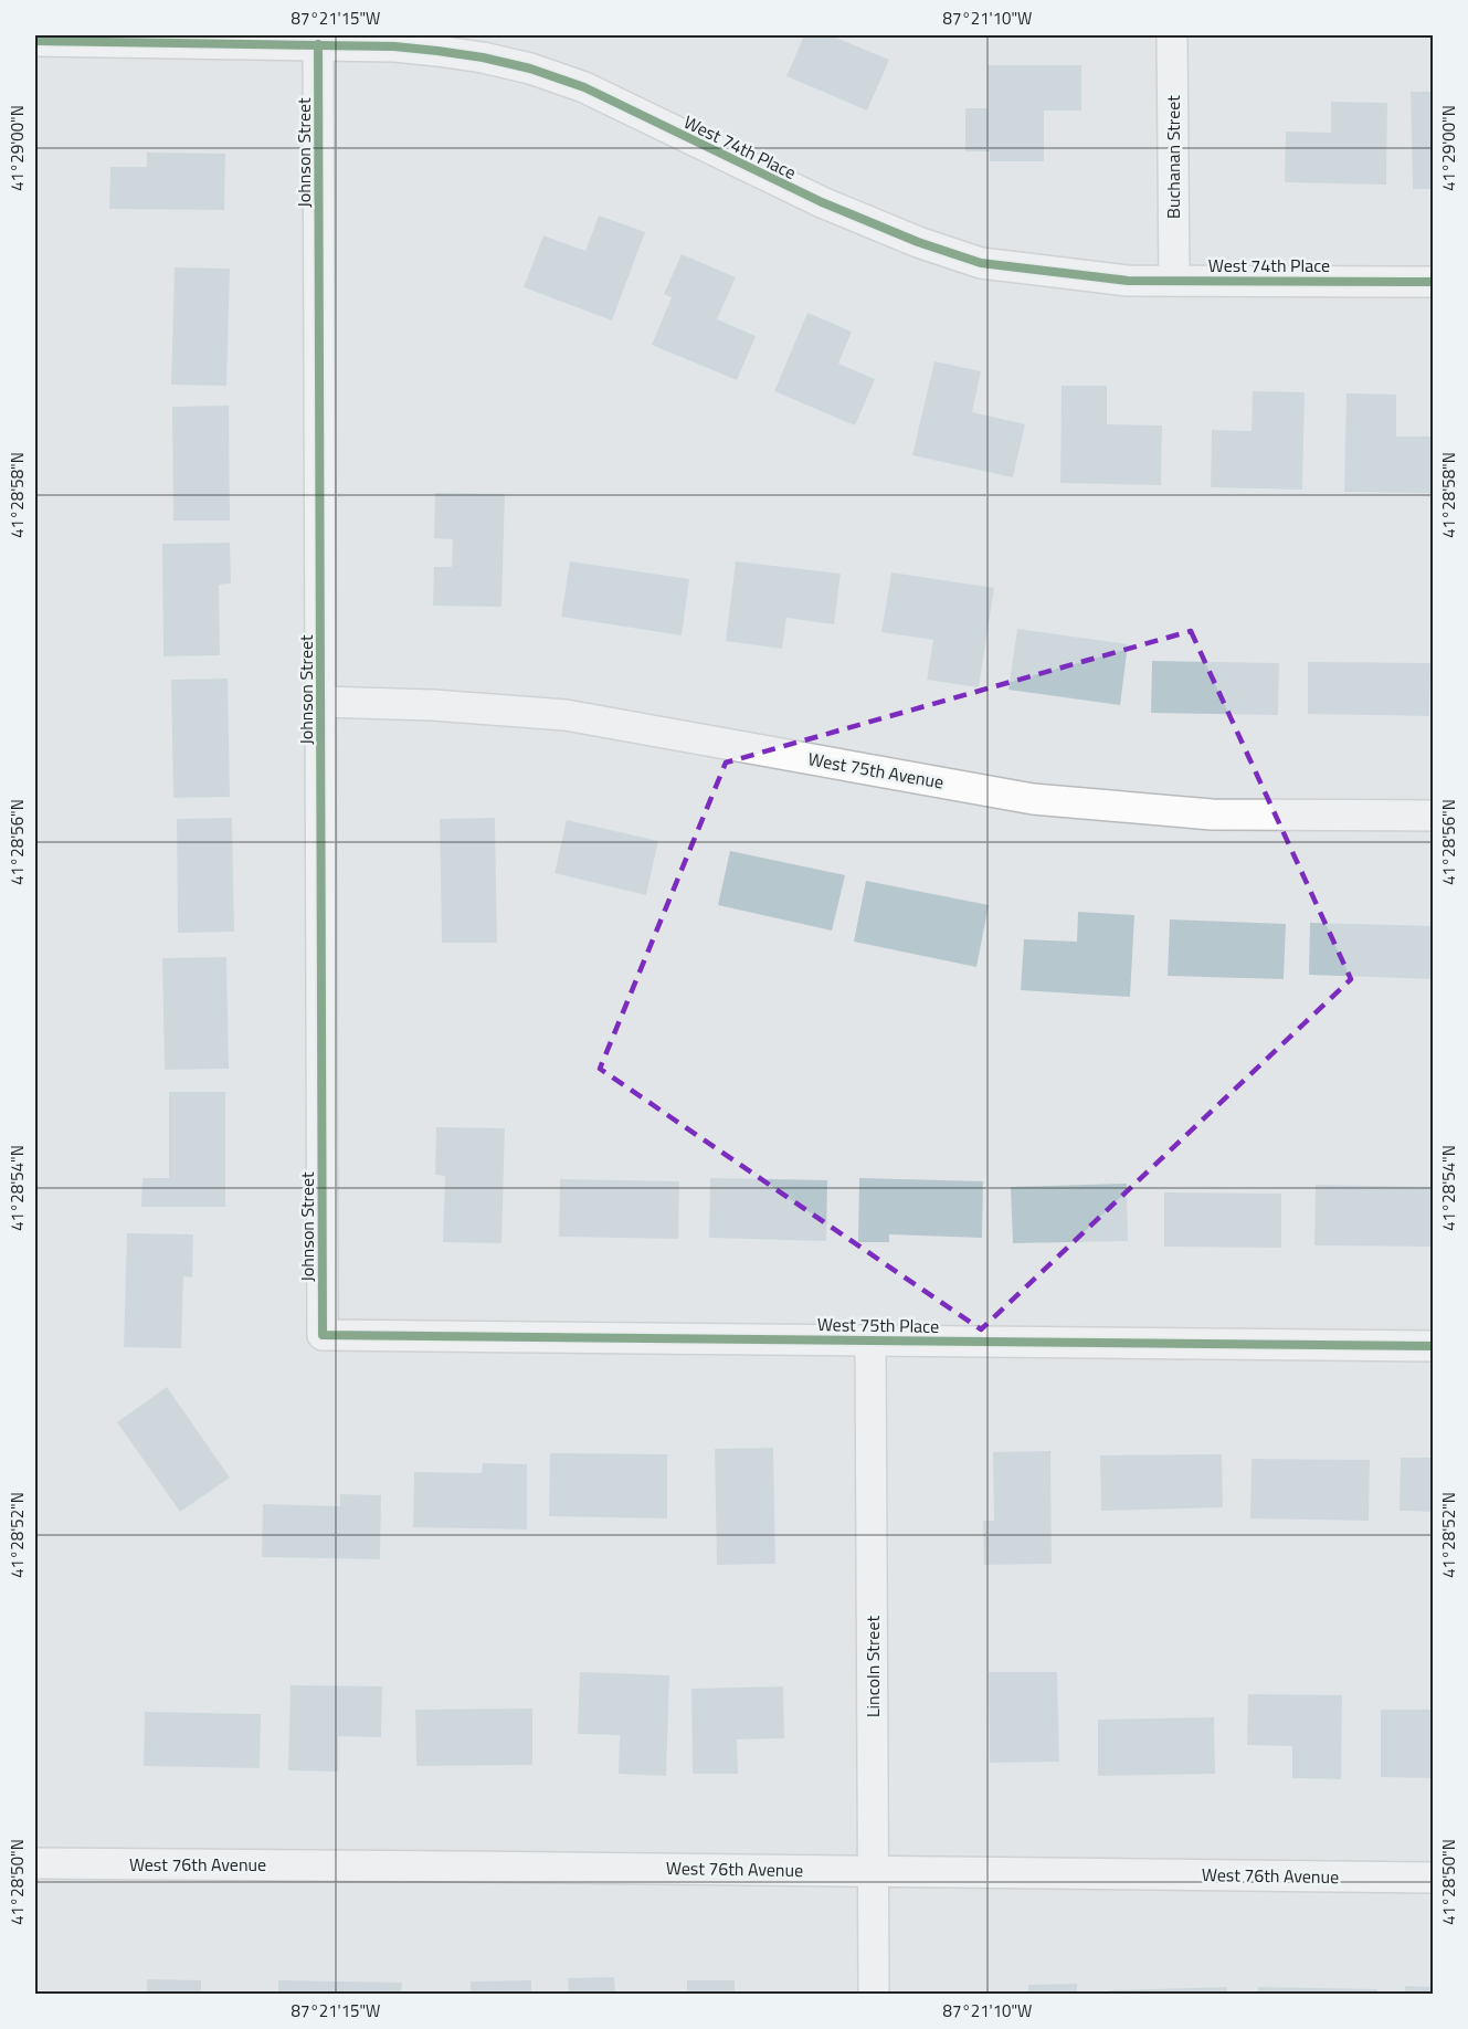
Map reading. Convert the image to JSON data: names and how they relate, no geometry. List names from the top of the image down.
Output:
{
  "streets": {
    "street": [
      "West 74th Place",
      "Johnson Street",
      "Buchanan Street",
      "West 75th Avenue",
      "West 75th Place",
      "Lincoln Street",
      "West 76th Avenue"
    ]
  },
  "crossings": [
    ["West 74th Place", "Johnson Street"],
    ["West 74th Place", "Buchanan Street"],
    ["Johnson Street", "West 75th Avenue"],
    ["Johnson Street", "West 75th Place"],
    ["West 75th Place", "Lincoln Street"],
    ["Lincoln Street", "West 76th Avenue"]
  ],
  "coordinates": [
    "87°21'15\"W",
    "87°21'10\"W",
    "41°29'00\"N",
    "41°28'58\"N",
    "41°28'56\"N",
    "41°28'54\"N",
    "41°28'52\"N",
    "41°28'50\"N"
  ]
}
